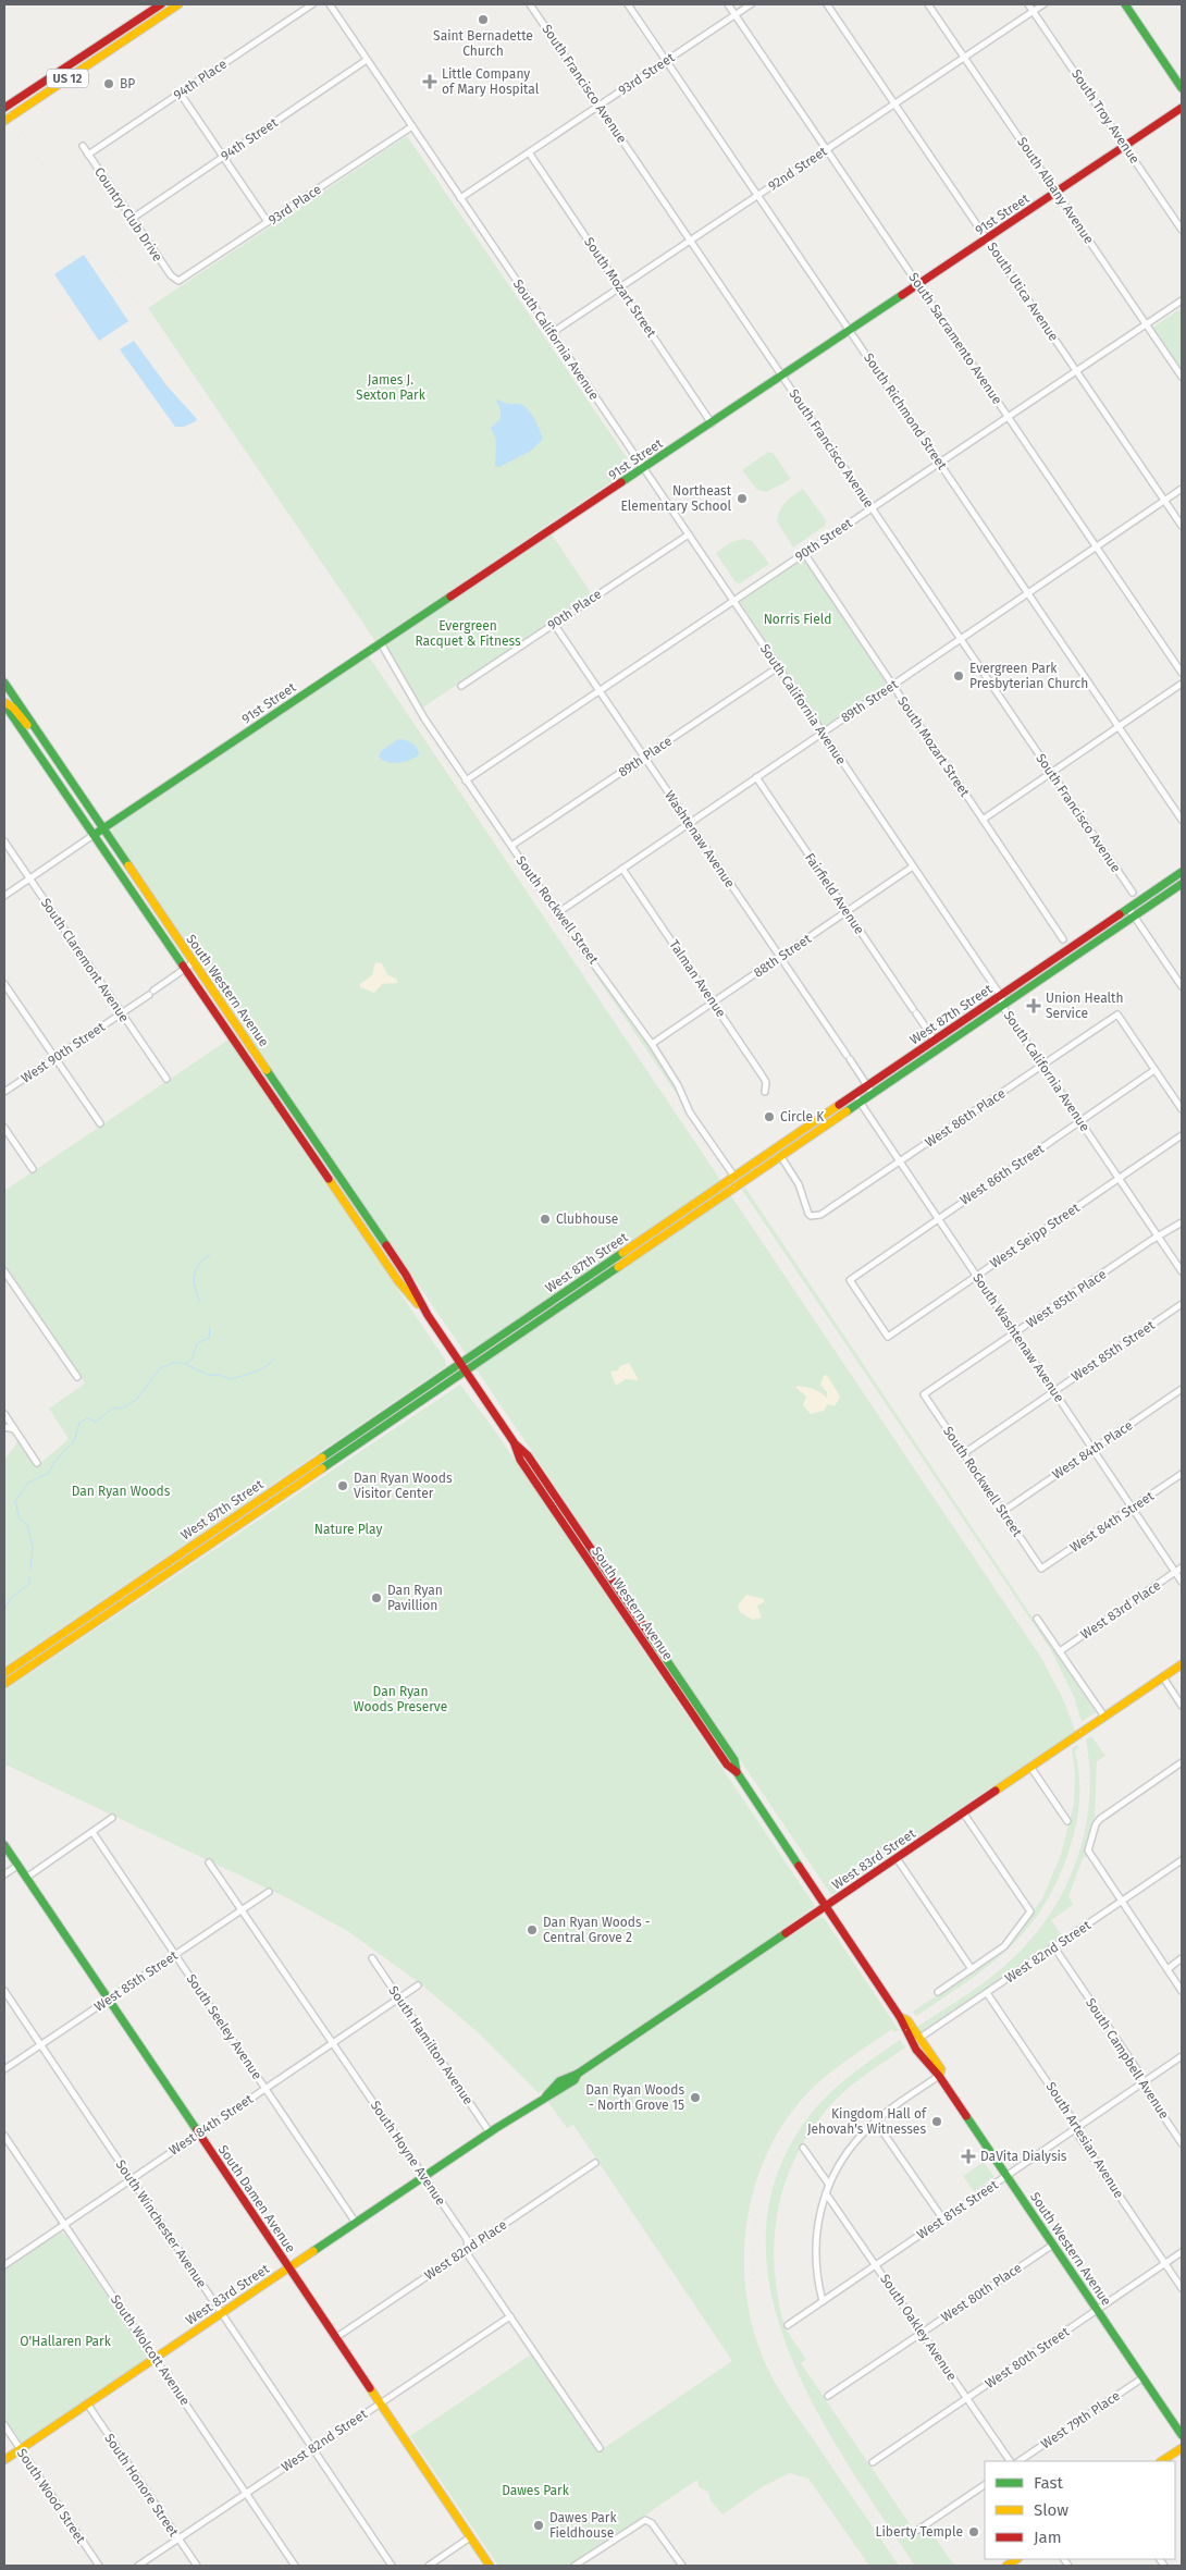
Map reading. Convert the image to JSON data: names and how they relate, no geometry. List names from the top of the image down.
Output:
{
  "streets": {
    "main road": [
      "US 12",
      "91st Street",
      "South Western Avenue",
      "West 87th Street",
      "West 83rd Street",
      "South Damen Avenue"
    ],
    "street": [
      "93rd Street",
      "94th Place",
      "South Francisco Avenue",
      "South Troy Avenue",
      "94th Street",
      "92nd Street",
      "South Albany Avenue",
      "93rd Place",
      "Country Club Drive",
      "South Mozart Street",
      "South Utica Avenue",
      "South Sacramento Avenue",
      "South California Avenue",
      "South Richmond Street",
      "90th Street",
      "90th Place",
      "89th Street",
      "89th Place",
      "Washtenaw Avenue",
      "Fairfield Avenue",
      "South Rockwell Street",
      "88th Street",
      "South Claremont Avenue",
      "Talman Avenue",
      "West 90th Street",
      "West 86th Place",
      "West 86th Street",
      "West Seipp Street",
      "West 85th Place",
      "South Washtenaw Avenue",
      "West 85th Street",
      "West 84th Place",
      "West 84th Street",
      "West 83rd Place",
      "West 82nd Street",
      "South Seeley Avenue",
      "South Hamilton Avenue",
      "South Campbell Avenue",
      "South Artesian Avenue",
      "South Hoyne Avenue",
      "West 81st Street",
      "South Winchester Avenue",
      "West 82nd Place",
      "West 80th Place",
      "South Oakley Avenue",
      "South Wolcott Avenue",
      "West 80th Street",
      "West 79th Place",
      "South Honore Street",
      "South Wood Street"
    ]
  },
  "crossings": [
    ["93rd Street", "South Francisco Avenue"],
    ["93rd Street", "South Mozart Street"],
    ["93rd Street", "South Sacramento Avenue"],
    ["93rd Street", "South California Avenue"],
    ["93rd Street", "South Richmond Street"],
    ["94th Place", "Country Club Drive"],
    ["South Francisco Avenue", "92nd Street"],
    ["South Francisco Avenue", "91st Street"],
    ["South Francisco Avenue", "90th Street"],
    ["South Francisco Avenue", "89th Street"],
    ["South Troy Avenue", "92nd Street"],
    ["South Troy Avenue", "91st Street"],
    ["94th Street", "Country Club Drive"],
    ["94th Street", "South California Avenue"],
    ["92nd Street", "South Albany Avenue"],
    ["92nd Street", "South Mozart Street"],
    ["92nd Street", "South Utica Avenue"],
    ["92nd Street", "South Sacramento Avenue"],
    ["92nd Street", "South California Avenue"],
    ["92nd Street", "South Richmond Street"],
    ["South Albany Avenue", "91st Street"],
    ["South Albany Avenue", "90th Street"],
    ["93rd Place", "Country Club Drive"],
    ["93rd Place", "South California Avenue"],
    ["91st Street", "South Mozart Street"],
    ["91st Street", "South Utica Avenue"],
    ["91st Street", "South Sacramento Avenue"],
    ["91st Street", "South California Avenue"],
    ["91st Street", "South Richmond Street"],
    ["91st Street", "South Rockwell Street"],
    ["91st Street", "South Western Avenue"],
    ["South Mozart Street", "90th Street"],
    ["South Mozart Street", "89th Street"],
    ["South Utica Avenue", "90th Street"],
    ["South Utica Avenue", "89th Street"],
    ["South Sacramento Avenue", "90th Street"],
    ["South Sacramento Avenue", "89th Street"],
    ["South California Avenue", "90th Street"],
    ["South California Avenue", "90th Place"],
    ["South California Avenue", "89th Street"],
    ["South California Avenue", "89th Place"],
    ["South California Avenue", "88th Street"],
    ["South California Avenue", "West 87th Street"],
    ["South California Avenue", "West 86th Place"],
    ["South California Avenue", "West 86th Street"],
    ["South California Avenue", "West Seipp Street"],
    ["South California Avenue", "West 85th Place"],
    ["South Richmond Street", "90th Street"],
    ["South Richmond Street", "89th Street"],
    ["90th Street", "Washtenaw Avenue"],
    ["90th Street", "South Rockwell Street"],
    ["90th Place", "Washtenaw Avenue"],
    ["89th Street", "Washtenaw Avenue"],
    ["89th Street", "Fairfield Avenue"],
    ["89th Street", "South Rockwell Street"],
    ["89th Street", "Talman Avenue"],
    ["89th Place", "Washtenaw Avenue"],
    ["89th Place", "South Rockwell Street"],
    ["Washtenaw Avenue", "88th Street"],
    ["Washtenaw Avenue", "West 87th Street"],
    ["Fairfield Avenue", "88th Street"],
    ["Fairfield Avenue", "West 87th Street"],
    ["South Rockwell Street", "88th Street"],
    ["South Rockwell Street", "West 87th Street"],
    ["South Rockwell Street", "West 85th Place"],
    ["South Rockwell Street", "West 85th Street"],
    ["South Rockwell Street", "West 84th Place"],
    ["South Rockwell Street", "West 84th Street"],
    ["88th Street", "Talman Avenue"],
    ["South Claremont Avenue", "West 90th Street"],
    ["South Western Avenue", "West 87th Street"],
    ["South Western Avenue", "West 90th Street"],
    ["South Western Avenue", "West 83rd Street"],
    ["South Western Avenue", "West 82nd Street"],
    ["South Western Avenue", "West 81st Street"],
    ["South Western Avenue", "West 80th Place"],
    ["South Western Avenue", "West 80th Street"],
    ["South Western Avenue", "West 79th Place"],
    ["West 87th Street", "West 86th Place"],
    ["West 87th Street", "South Washtenaw Avenue"],
    ["West 86th Place", "West 86th Street"],
    ["West 86th Place", "South Washtenaw Avenue"],
    ["West 86th Street", "West Seipp Street"],
    ["West 86th Street", "South Washtenaw Avenue"],
    ["West Seipp Street", "South Washtenaw Avenue"],
    ["West 85th Place", "South Washtenaw Avenue"],
    ["South Washtenaw Avenue", "West 85th Street"],
    ["South Washtenaw Avenue", "West 84th Place"],
    ["South Washtenaw Avenue", "West 84th Street"],
    ["South Washtenaw Avenue", "West 83rd Place"],
    ["West 85th Street", "South Seeley Avenue"],
    ["West 85th Street", "South Hoyne Avenue"],
    ["West 85th Street", "South Damen Avenue"],
    ["West 85th Street", "South Winchester Avenue"],
    ["West 84th Street", "South Seeley Avenue"],
    ["West 84th Street", "South Hamilton Avenue"],
    ["West 84th Street", "South Hoyne Avenue"],
    ["West 84th Street", "South Damen Avenue"],
    ["West 84th Street", "South Winchester Avenue"],
    ["West 84th Street", "South Wolcott Avenue"],
    ["West 83rd Street", "South Seeley Avenue"],
    ["West 83rd Street", "South Hamilton Avenue"],
    ["West 83rd Street", "South Hoyne Avenue"],
    ["West 83rd Street", "South Damen Avenue"],
    ["West 83rd Street", "South Winchester Avenue"],
    ["West 83rd Street", "South Wolcott Avenue"],
    ["West 83rd Street", "South Honore Street"],
    ["West 83rd Street", "South Wood Street"],
    ["West 82nd Street", "South Campbell Avenue"],
    ["West 82nd Street", "South Artesian Avenue"],
    ["West 82nd Street", "South Hoyne Avenue"],
    ["West 82nd Street", "South Damen Avenue"],
    ["West 82nd Street", "South Winchester Avenue"],
    ["West 82nd Street", "South Wolcott Avenue"],
    ["West 82nd Street", "South Honore Street"],
    ["South Campbell Avenue", "West 81st Street"],
    ["South Artesian Avenue", "West 81st Street"],
    ["South Artesian Avenue", "West 80th Street"],
    ["South Hoyne Avenue", "West 82nd Place"],
    ["South Damen Avenue", "West 82nd Place"],
    ["West 81st Street", "South Oakley Avenue"],
    ["West 80th Place", "South Oakley Avenue"],
    ["South Oakley Avenue", "West 80th Street"]
  ],
  "parks": [
    "James J. Sexton Park",
    "Norris Field",
    "Evergreen Racquet & Fitness",
    "Dan Ryan Woods",
    "Nature Play",
    "Dan Ryan Woods Preserve",
    "O'Hallaren Park",
    "Dawes Park"
  ],
  "places": {
    "other": [
      "Saint Bernadette Church",
      "BP",
      "Northeast Elementary School",
      "Evergreen Park Presbyterian Church",
      "Circle K",
      "Clubhouse",
      "Dan Ryan Woods Visitor Center",
      "Dan Ryan Pavillion",
      "Dan Ryan Woods - Central Grove 2",
      "Dan Ryan Woods - North Grove 15",
      "Kingdom Hall of Jehovah's Witnesses",
      "Dawes Park Fieldhouse",
      "Liberty Temple"
    ],
    "health": ["Little Company of Mary Hospital", "Union Health Service", "DaVita Dialysis"]
  },
  "legend": ["Fast", "Slow", "Jam"]
}
